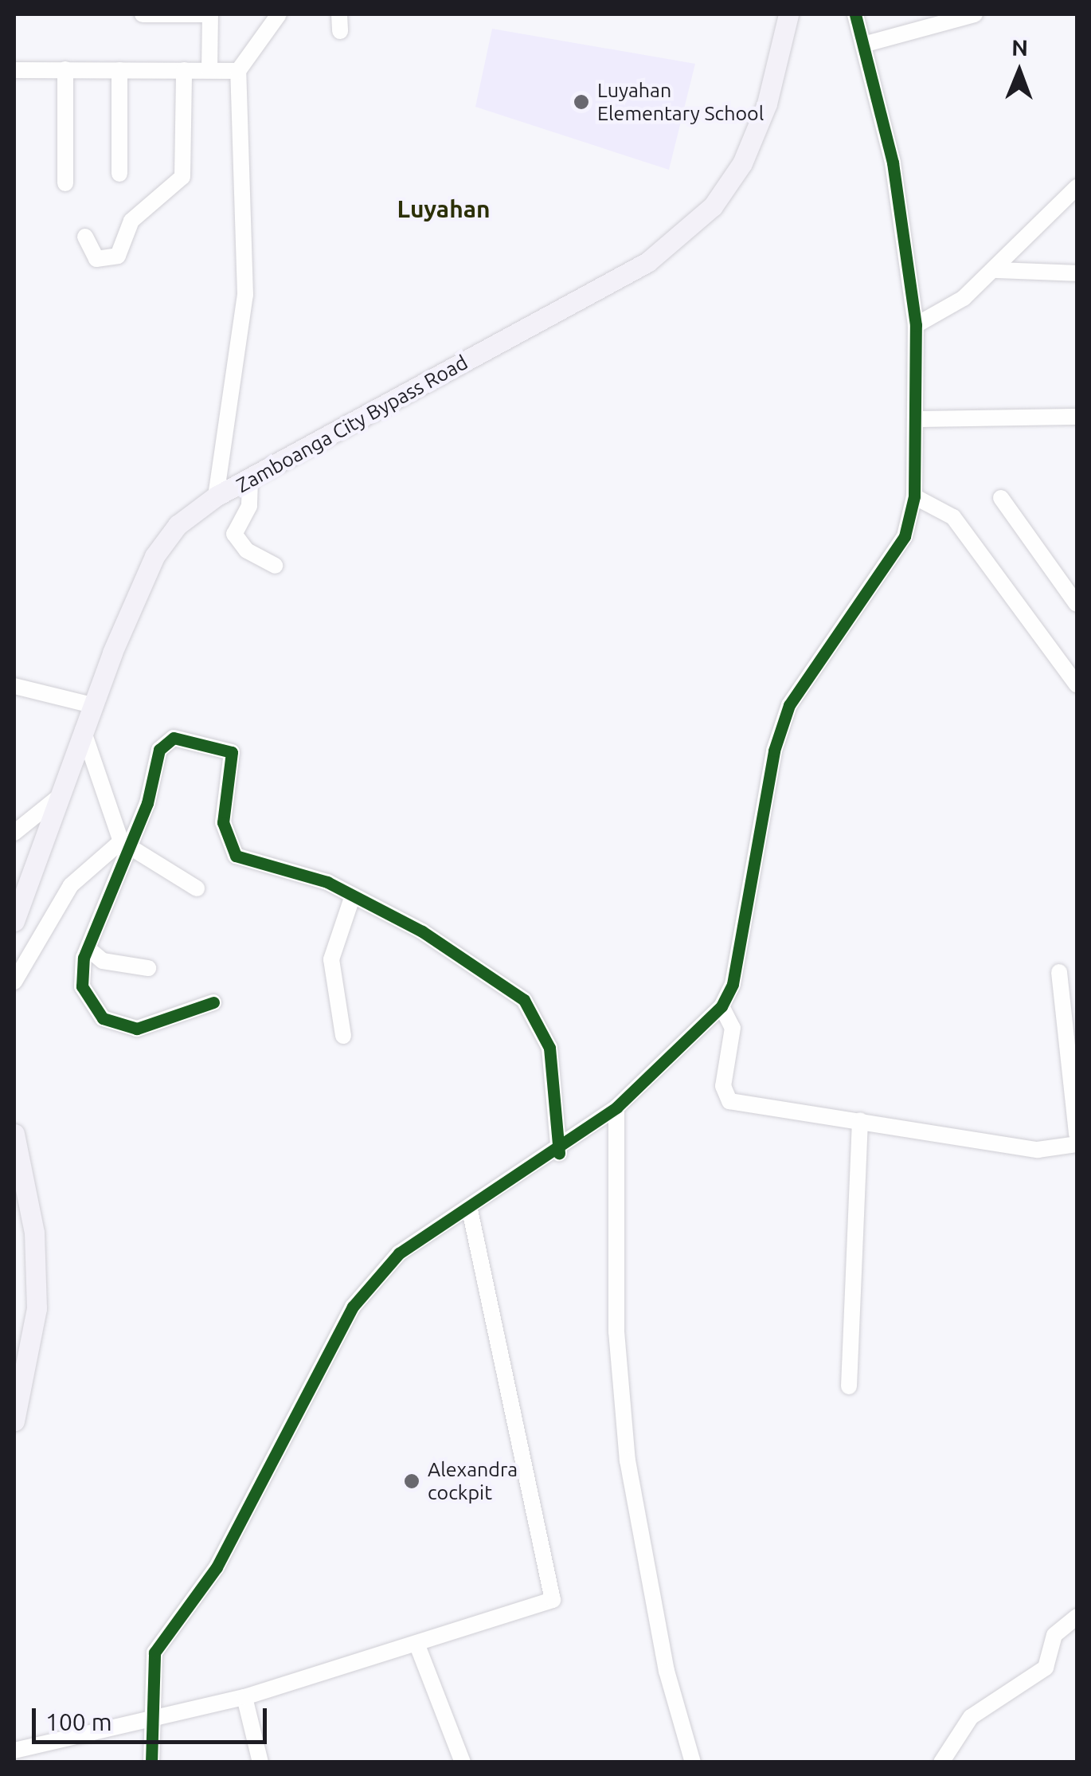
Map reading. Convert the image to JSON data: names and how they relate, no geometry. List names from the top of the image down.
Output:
{
  "streets": {
    "main road": ["Zamboanga City Bypass Road"]
  },
  "districts": ["Luyahan"],
  "places": ["Luyahan Elementary School", "Alexandra cockpit"],
  "scale_bar": "100 m",
  "north": "top"
}
